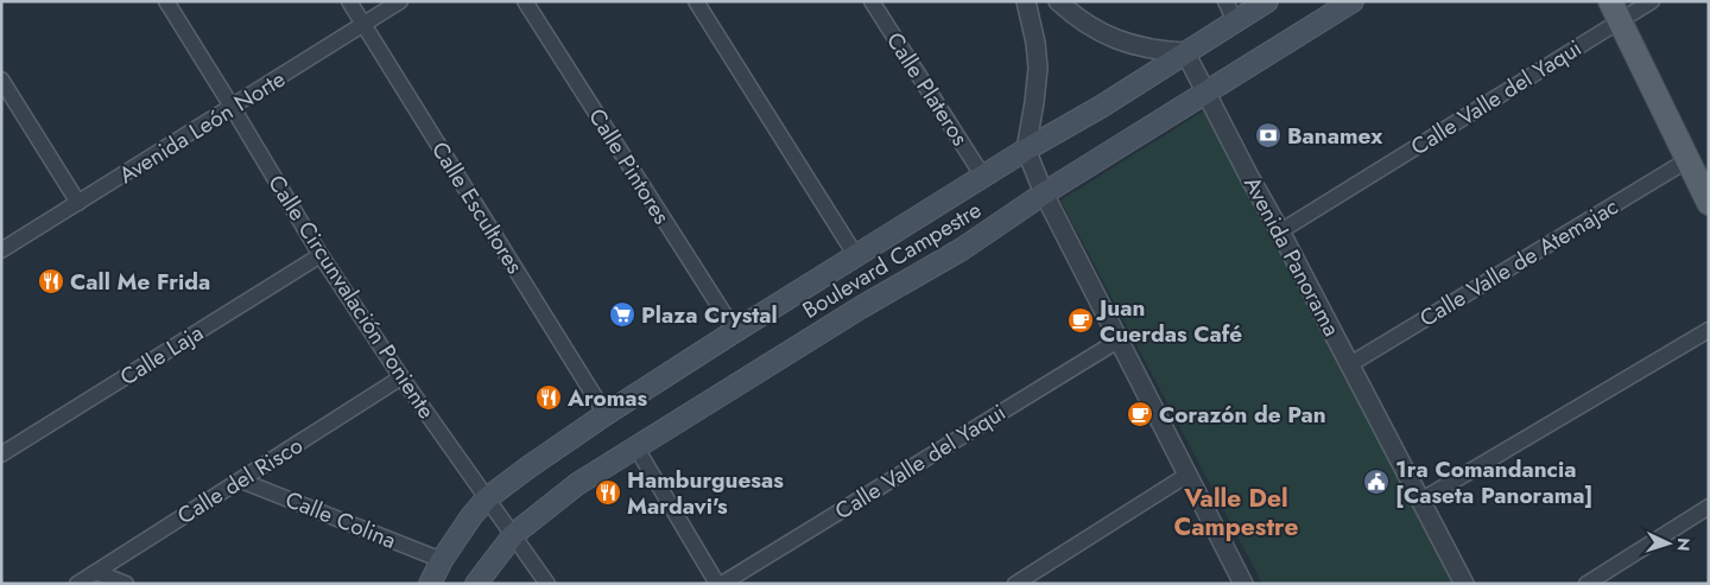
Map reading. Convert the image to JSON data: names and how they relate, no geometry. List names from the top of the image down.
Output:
{
  "streets": {
    "main road": ["Boulevard Campestre"],
    "street": [
      "Calle Plateros",
      "Calle Valle del Yaqui",
      "Avenida León Norte",
      "Calle Pintores",
      "Calle Escultores",
      "Avenida Panorama",
      "Calle Valle de Atemajac",
      "Calle Circunvalación Poniente",
      "Calle Laja",
      "Calle del Risco",
      "Calle Colina"
    ]
  },
  "crossings": [
    ["Calle Plateros", "Boulevard Campestre"],
    ["Calle Valle del Yaqui", "Avenida Panorama"],
    ["Avenida León Norte", "Calle Escultores"],
    ["Avenida León Norte", "Calle Circunvalación Poniente"],
    ["Calle Pintores", "Boulevard Campestre"],
    ["Calle Escultores", "Boulevard Campestre"],
    ["Avenida Panorama", "Boulevard Campestre"],
    ["Avenida Panorama", "Calle Valle de Atemajac"],
    ["Boulevard Campestre", "Calle Circunvalación Poniente"],
    ["Boulevard Campestre", "Calle Colina"],
    ["Calle Circunvalación Poniente", "Calle Laja"],
    ["Calle Circunvalación Poniente", "Calle del Risco"],
    ["Calle del Risco", "Calle Colina"]
  ],
  "districts": ["Valle Del Campestre"],
  "places": {
    "bank": ["Banamex"],
    "restaurant": ["Call Me Frida", "Aromas", "Hamburguesas Mardavi's"],
    "supermarket": ["Plaza Crystal"],
    "cafe": ["Juan Cuerdas Café", "Corazón de Pan"],
    "public building": ["1ra Comandancia [Caseta Panorama]"]
  },
  "north": "right"
}
